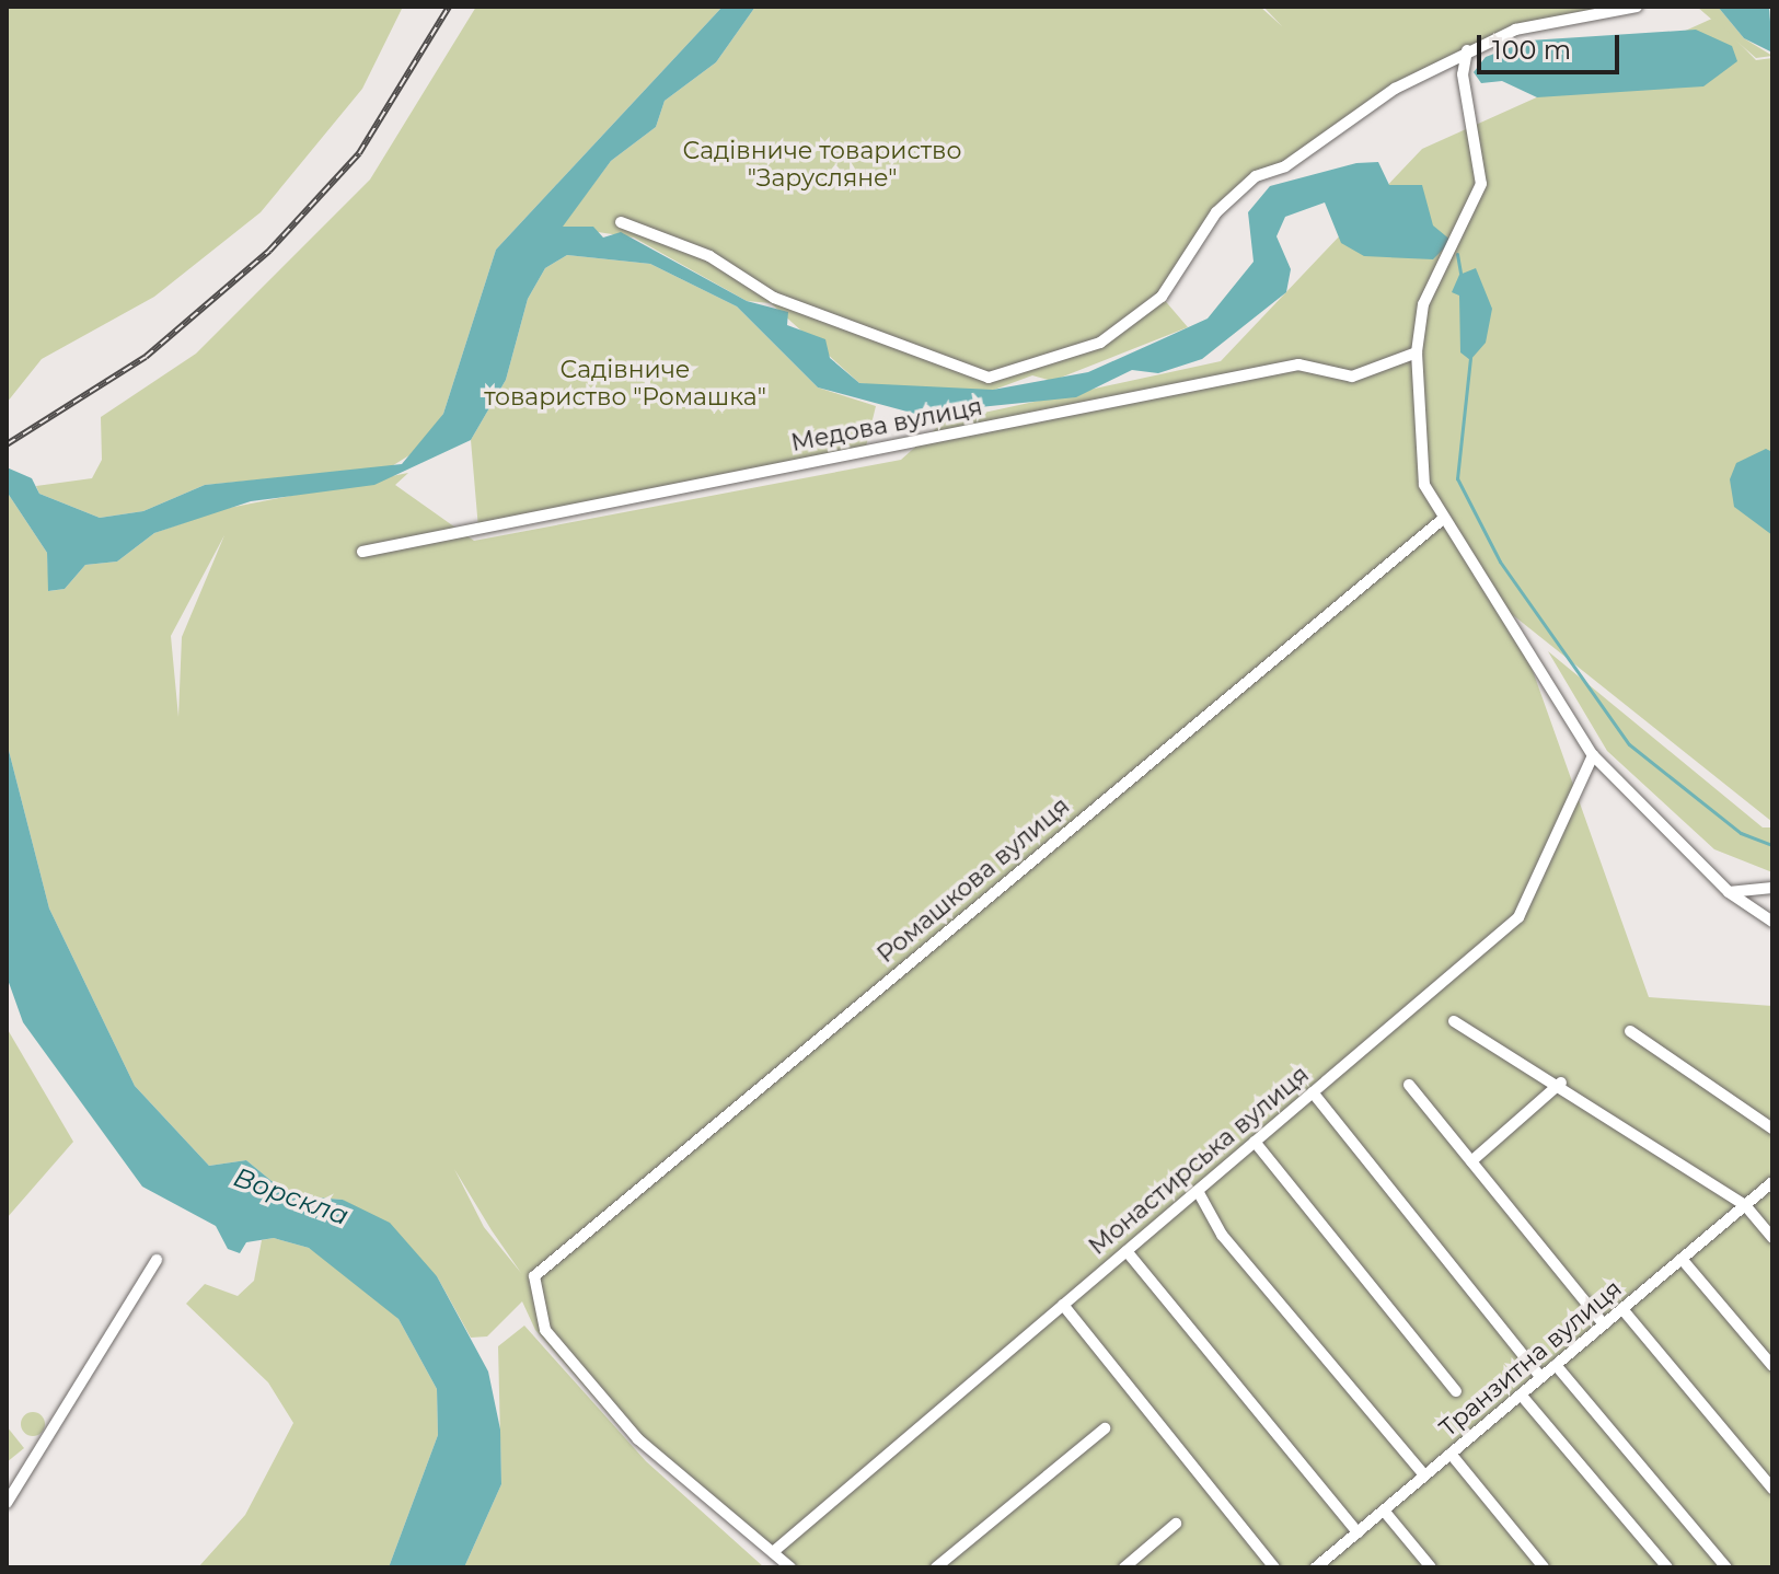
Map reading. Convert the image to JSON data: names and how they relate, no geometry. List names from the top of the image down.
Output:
{
  "streets": {
    "street": [
      "Медова вулиця",
      "Ромашкова вулиця",
      "Монастирська вулиця",
      "Транзитна вулиця"
    ]
  },
  "crossings": [
    ["Ромашкова вулиця", "Монастирська вулиця"]
  ],
  "water": ["Ворскла"],
  "parks": ["Садівниче товариство \"Зарусляне\"", "Садівниче товариство \"Ромашка\""],
  "scale_bar": "100 m"
}
